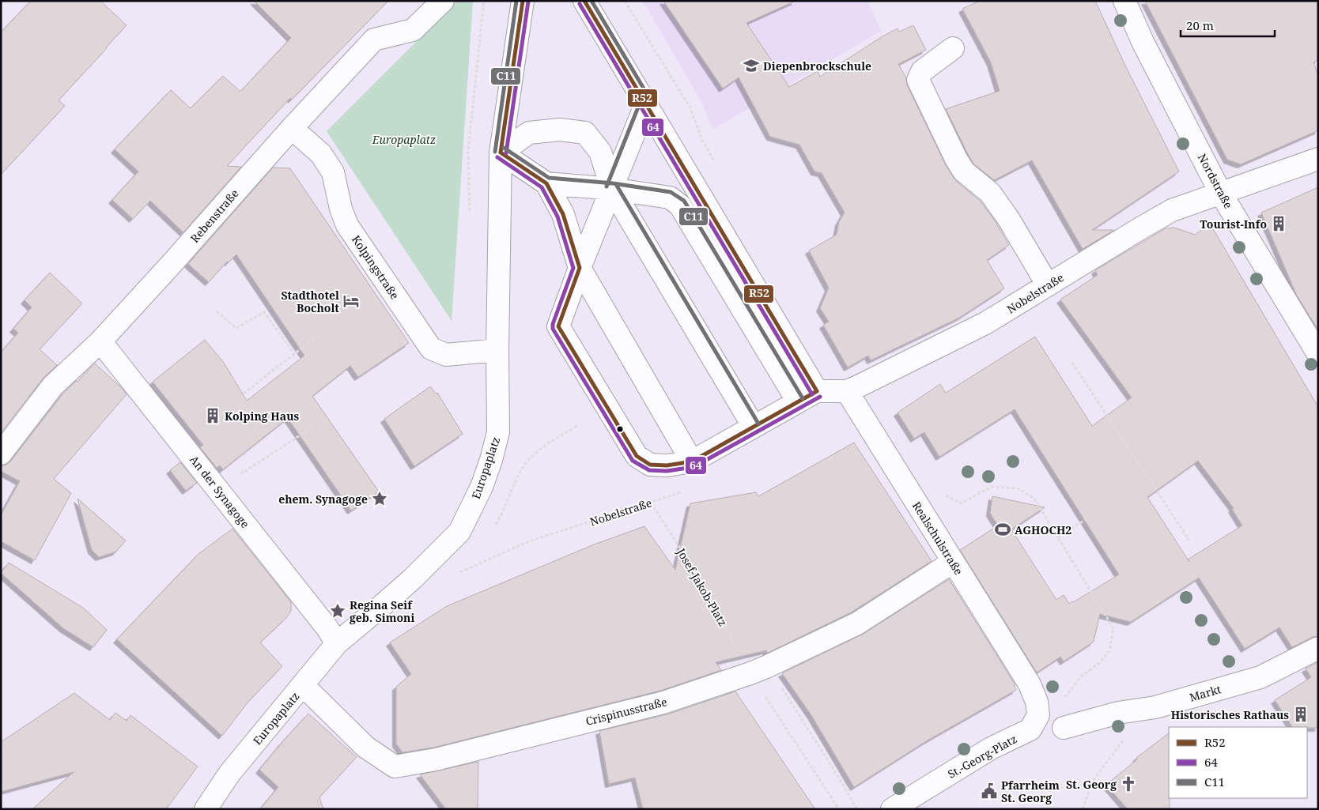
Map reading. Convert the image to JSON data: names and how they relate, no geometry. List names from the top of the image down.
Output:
{
  "streets": {
    "street": [
      "Nordstraße",
      "Rebenstraße",
      "Kolpingstraße",
      "Nobelstraße",
      "Europaplatz",
      "An der Synagoge",
      "Realschulstraße",
      "Markt",
      "Crispinusstraße",
      "St.-Georg-Platz"
    ],
    "path": ["Josef-Jakob-Platz"]
  },
  "crossings": [
    ["Nordstraße", "Nobelstraße"],
    ["Rebenstraße", "Kolpingstraße"],
    ["Rebenstraße", "An der Synagoge"],
    ["Kolpingstraße", "Europaplatz"],
    ["Nobelstraße", "Realschulstraße"],
    ["Nobelstraße", "Josef-Jakob-Platz"],
    ["Europaplatz", "An der Synagoge"],
    ["Europaplatz", "Crispinusstraße"],
    ["Realschulstraße", "Crispinusstraße"],
    ["Realschulstraße", "St.-Georg-Platz"],
    ["Josef-Jakob-Platz", "Crispinusstraße"]
  ],
  "parks": ["Europaplatz"],
  "places": {
    "school or university": ["Diepenbrockschule"],
    "building": ["Tourist-Info", "Kolping Haus", "Historisches Rathaus"],
    "hotel": ["Stadthotel Bocholt"],
    "place": ["ehem. Synagoge", "Regina Seif geb. Simoni"],
    "sports": ["AGHOCH2"],
    "church": ["St. Georg"],
    "public building": ["Pfarrheim St. Georg"]
  },
  "lines": ["transit line R52", "transit line C11", "transit line 64"],
  "legend": ["R52", "64", "C11"],
  "scale_bar": "20 m"
}
